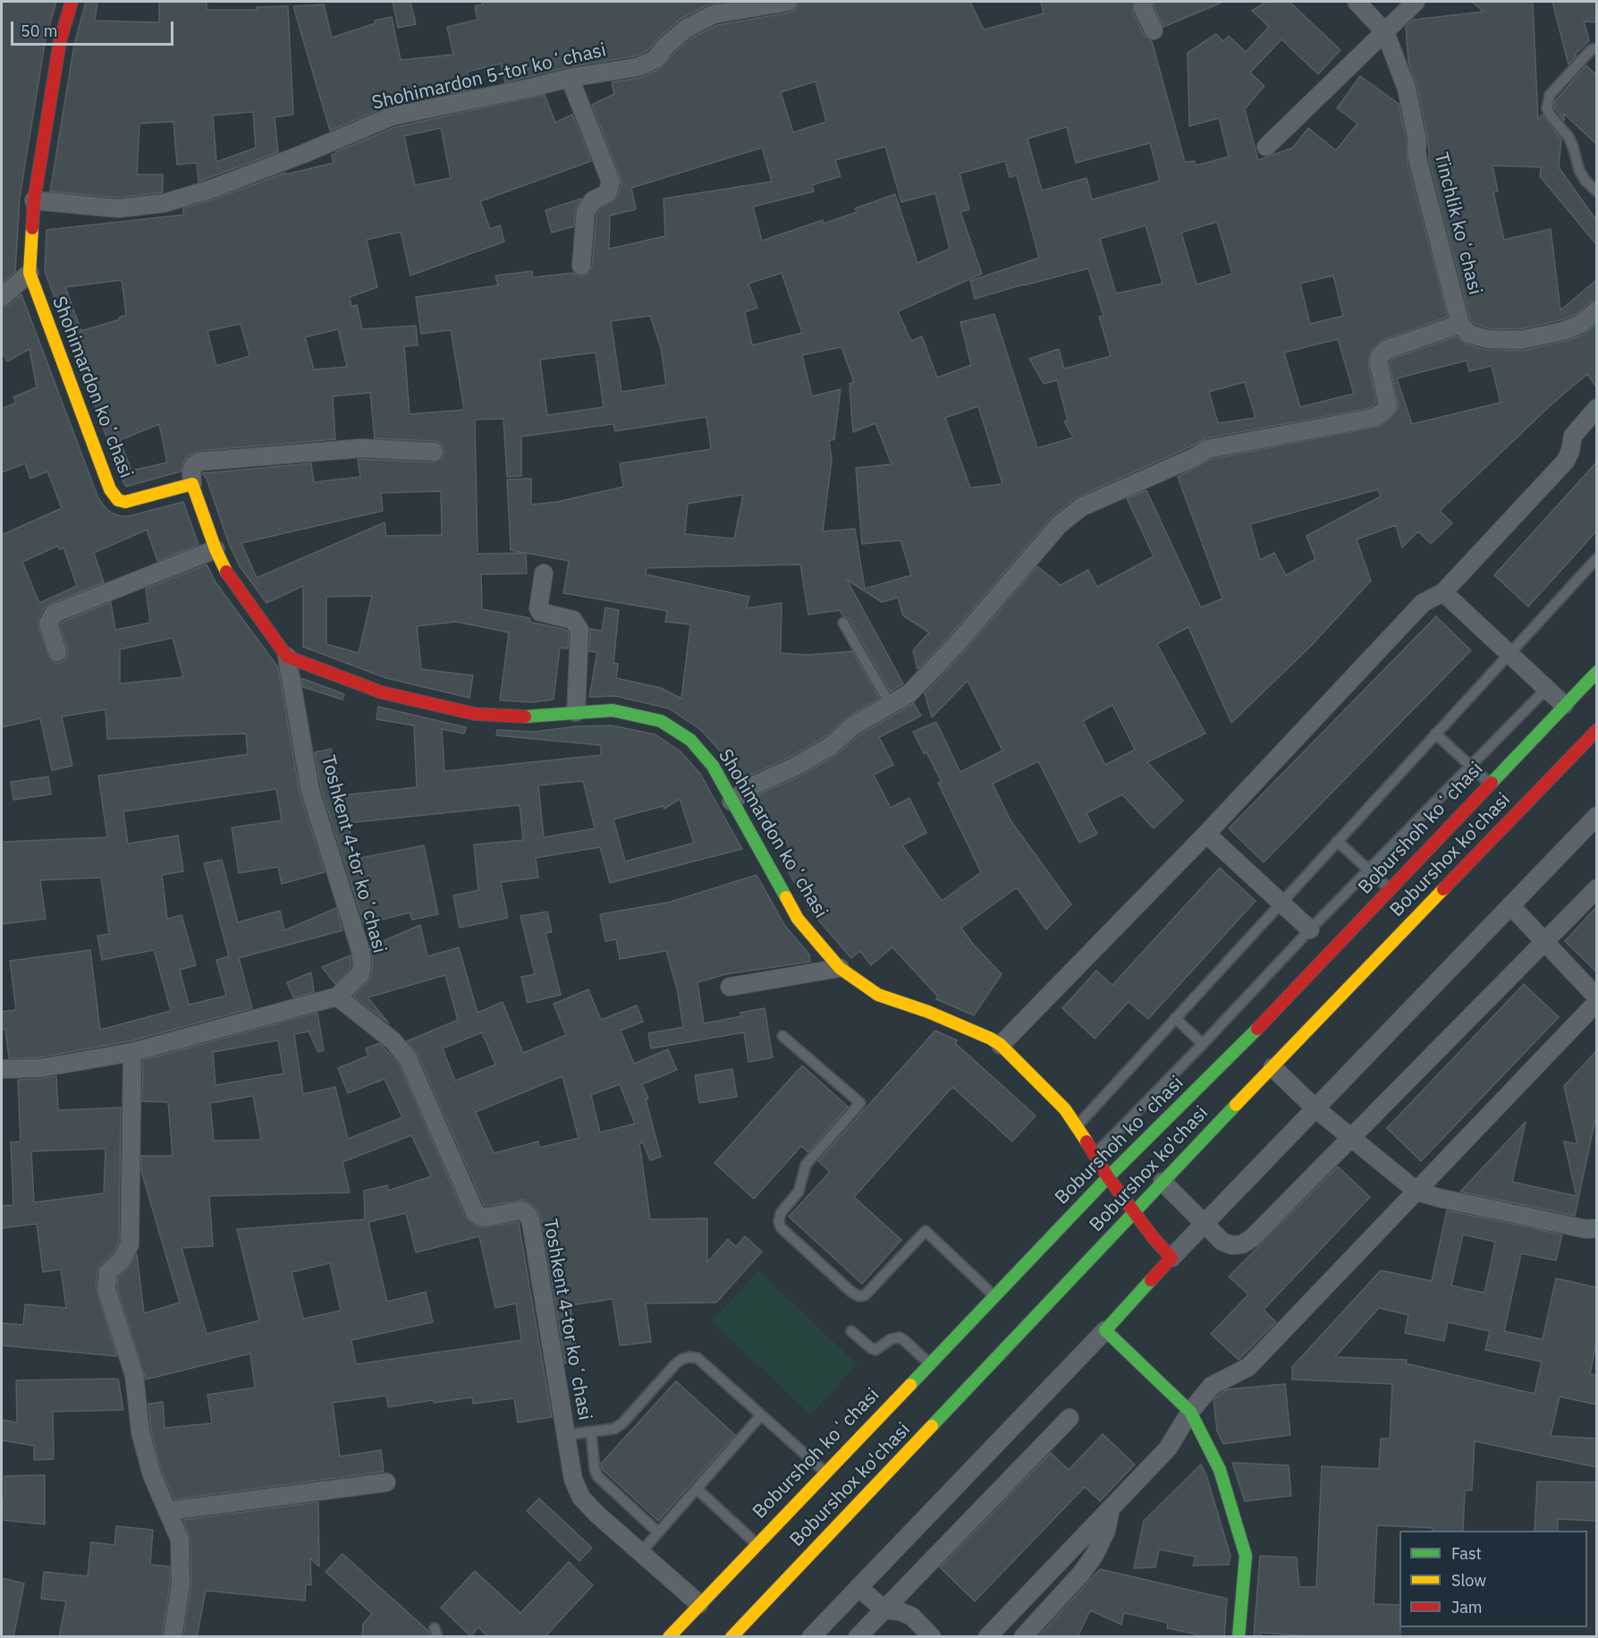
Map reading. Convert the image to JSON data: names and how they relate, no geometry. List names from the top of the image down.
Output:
{
  "streets": {
    "main road": ["Shohimardon koʻchasi", "Boburshoh koʻchasi", "Boburshox ko'chasi"],
    "street": ["Shohimardon 5-tor koʻchasi", "Tinchlik koʻchasi", "Toshkent 4-tor koʻchasi"]
  },
  "crossings": [
    ["Shohimardon 5-tor koʻchasi", "Shohimardon koʻchasi"],
    ["Shohimardon koʻchasi", "Boburshoh koʻchasi"],
    ["Shohimardon koʻchasi", "Toshkent 4-tor koʻchasi"],
    ["Shohimardon koʻchasi", "Boburshox ko'chasi"],
    ["Boburshoh koʻchasi", "Toshkent 4-tor koʻchasi"]
  ],
  "legend": ["Fast", "Slow", "Jam"],
  "scale_bar": "50 m"
}
